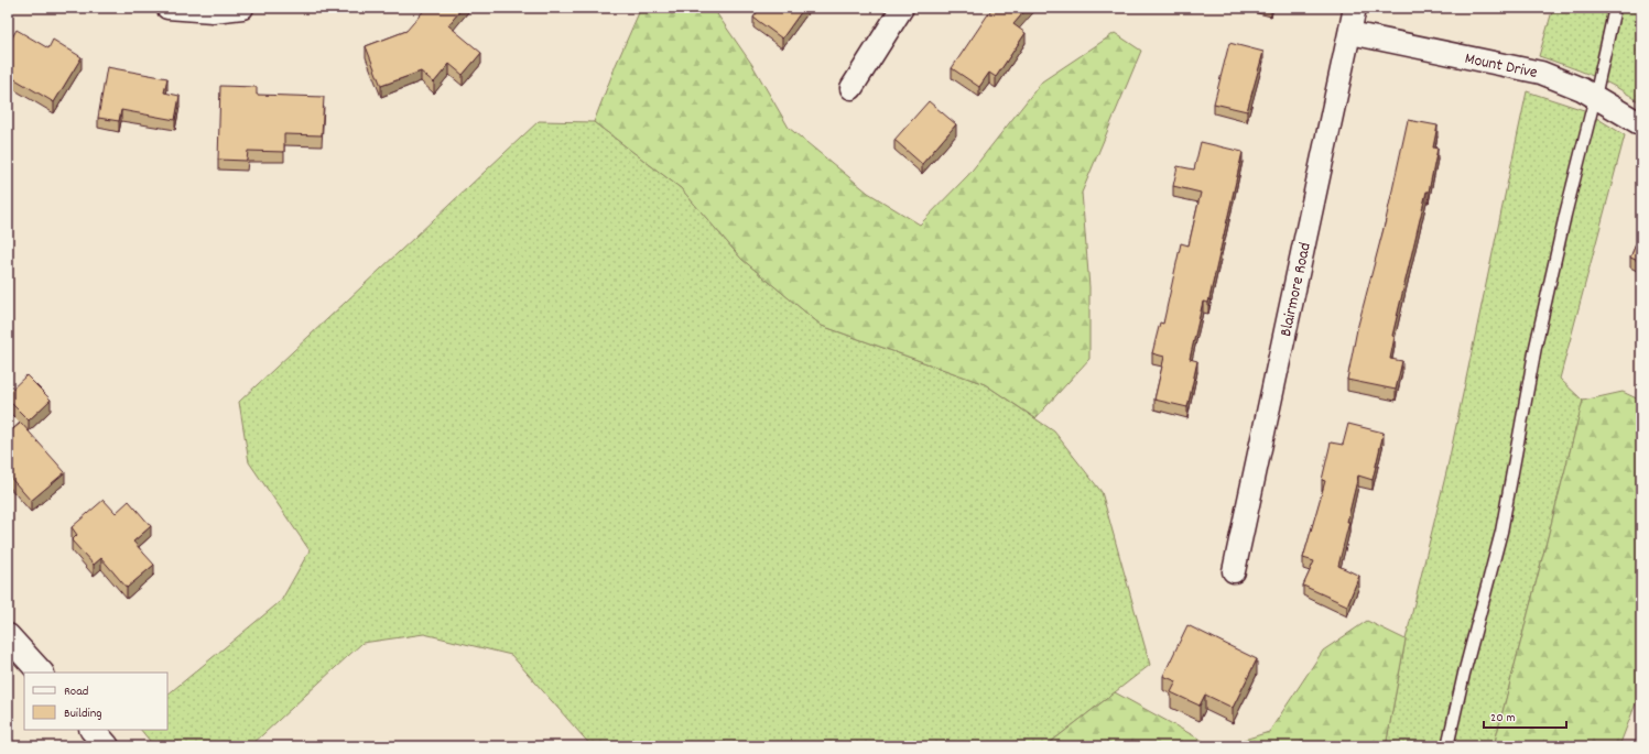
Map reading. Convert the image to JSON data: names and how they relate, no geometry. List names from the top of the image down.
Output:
{
  "streets": {
    "street": ["Mount Drive", "Blairmore Road"]
  },
  "crossings": [
    ["Mount Drive", "Blairmore Road"]
  ],
  "legend": ["Road", "Building"],
  "scale_bar": "20 m"
}
